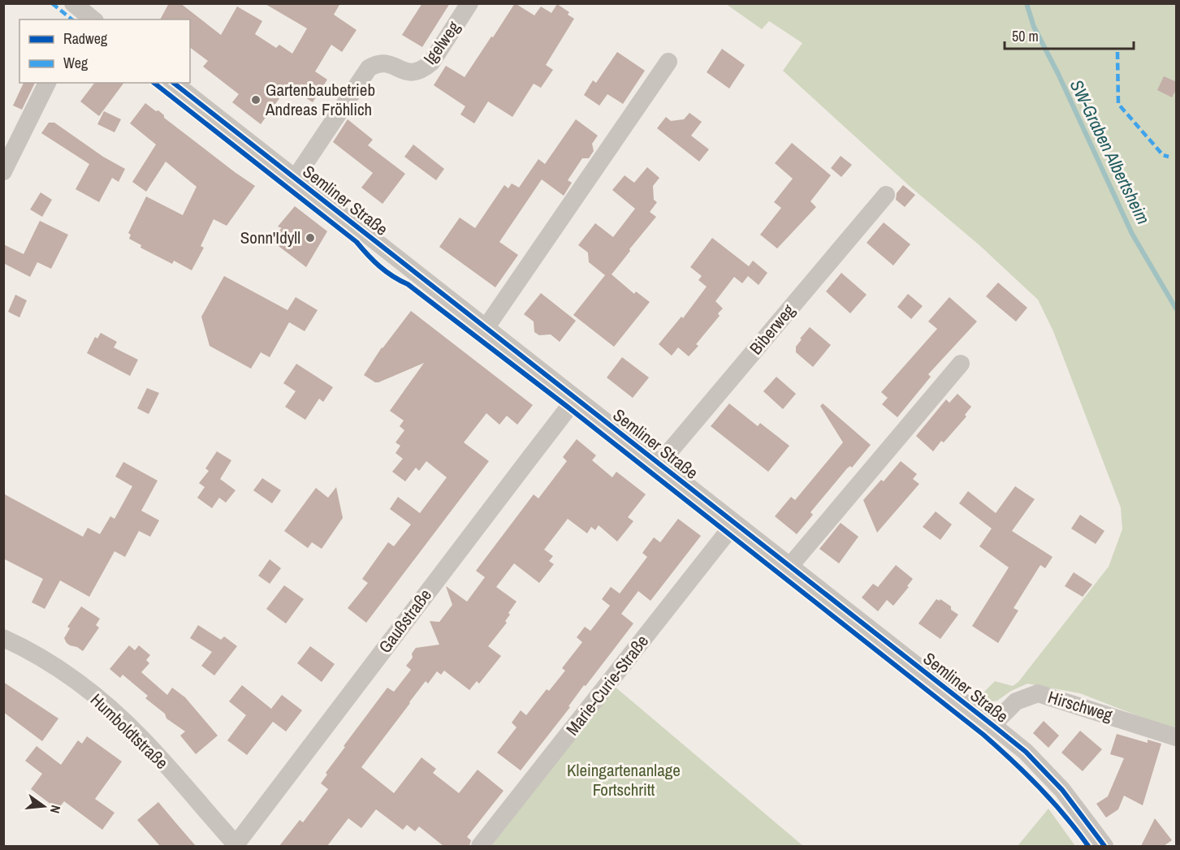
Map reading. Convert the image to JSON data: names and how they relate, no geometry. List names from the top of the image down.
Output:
{
  "streets": {
    "street": [
      "Igelweg",
      "Semliner Straße",
      "Biberweg",
      "Gaußstraße",
      "Marie-Curie-Straße",
      "Hirschweg",
      "Humboldtstraße"
    ]
  },
  "crossings": [
    ["Igelweg", "Semliner Straße"],
    ["Semliner Straße", "Biberweg"],
    ["Semliner Straße", "Gaußstraße"],
    ["Semliner Straße", "Marie-Curie-Straße"],
    ["Semliner Straße", "Hirschweg"],
    ["Gaußstraße", "Humboldtstraße"]
  ],
  "water": ["SW-Graben Albertsheim"],
  "parks": ["Kleingartenanlage Fortschritt"],
  "places": ["Gartenbaubetrieb Andreas Fröhlich", "Sonn'Idyll"],
  "legend": ["Radweg", "Weg"],
  "scale_bar": "50 m",
  "north": "right"
}
